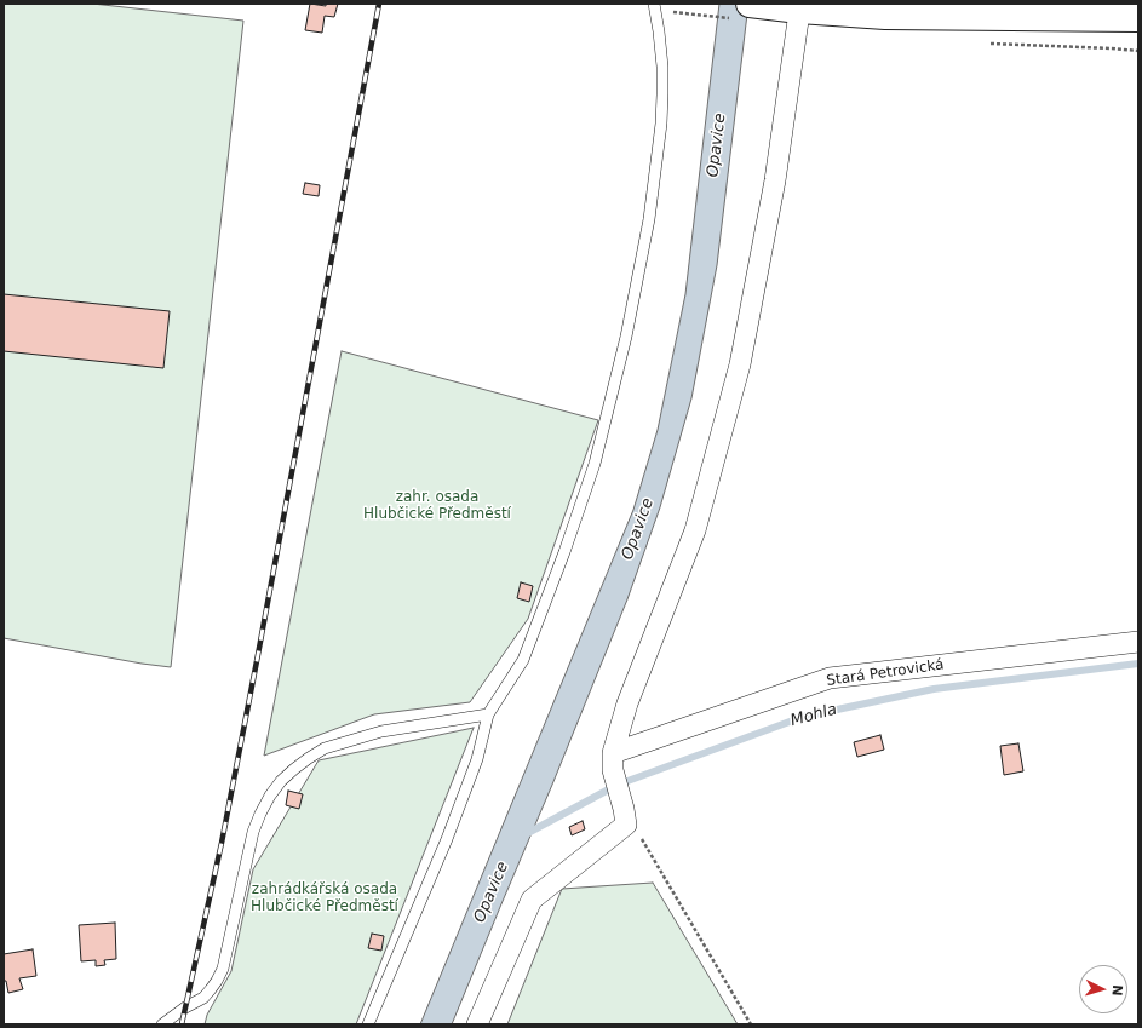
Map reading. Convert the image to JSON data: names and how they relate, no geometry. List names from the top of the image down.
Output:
{
  "streets": {
    "street": ["Stará Petrovická"]
  },
  "water": ["Opavice", "Mohla"],
  "parks": ["zahr. osada Hlubčické Předměstí", "zahrádkářská osada Hlubčické Předměstí"],
  "north": "right"
}
